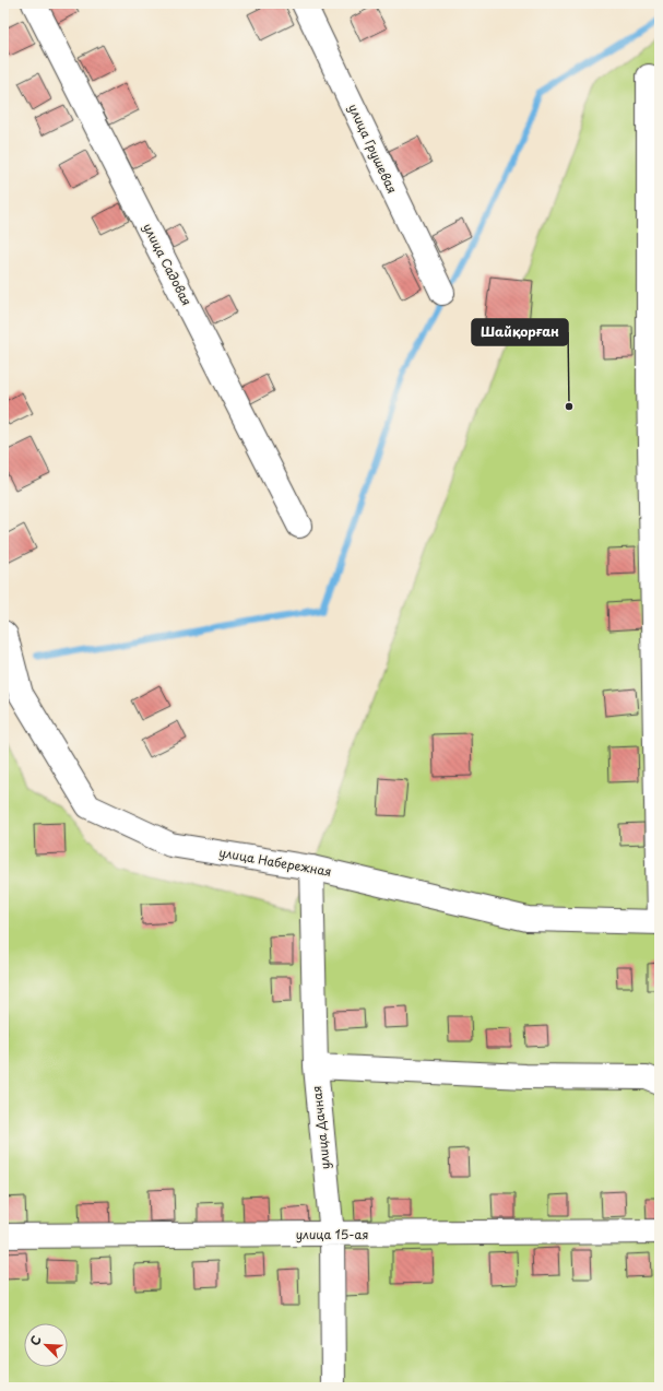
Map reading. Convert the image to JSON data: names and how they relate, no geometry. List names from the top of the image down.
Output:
{
  "streets": {
    "street": [
      "улица Грушевая",
      "улица Садовая",
      "улица Набережная",
      "улица Дачная",
      "улица 15-ая"
    ]
  },
  "crossings": [
    ["улица Набережная", "улица Дачная"],
    ["улица Дачная", "улица 15-ая"]
  ],
  "places": ["Шайқорған"],
  "north": "top left"
}
